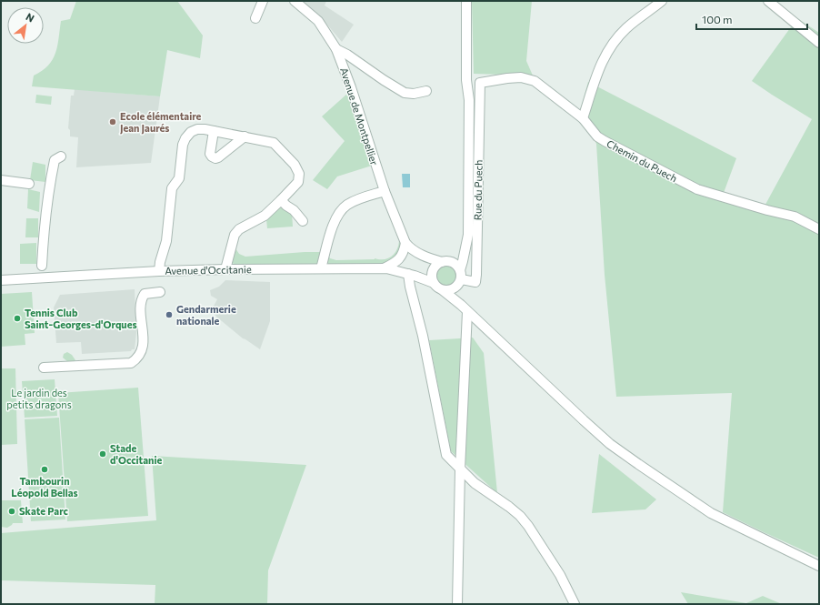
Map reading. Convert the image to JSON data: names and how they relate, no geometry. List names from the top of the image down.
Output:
{
  "streets": {
    "street": [
      "Avenue de Montpellier",
      "Chemin du Puech",
      "Rue du Puech",
      "Avenue d'Occitanie"
    ]
  },
  "crossings": [
    ["Chemin du Puech", "Rue du Puech"],
    ["Rue du Puech", "Avenue d'Occitanie"]
  ],
  "parks": ["Le jardin des petits dragons"],
  "places": [
    "Ecole élémentaire Jean Jaurés",
    "Gendarmerie nationale",
    "Tennis Club Saint-Georges-d'Orques",
    "Stade d'Occitanie",
    "Tambourin Léopold Bellas",
    "Skate Parc"
  ],
  "scale_bar": "100 m",
  "north": "top right"
}
